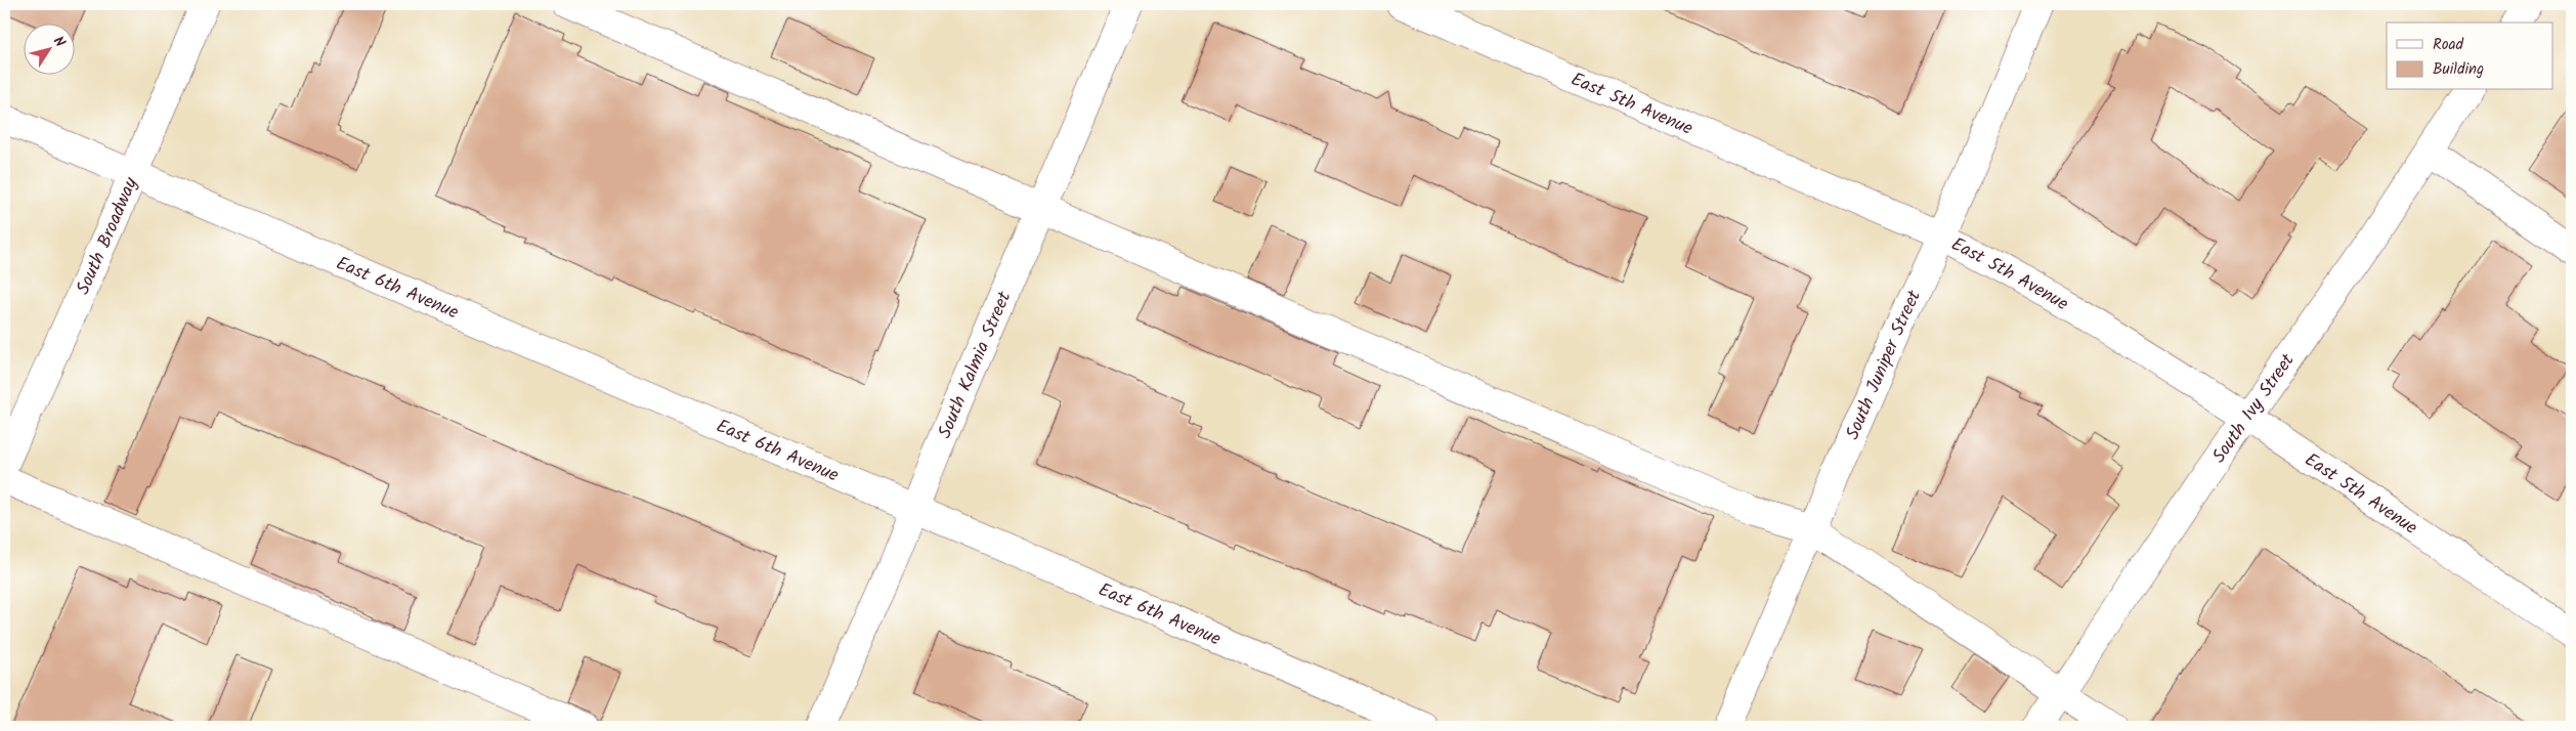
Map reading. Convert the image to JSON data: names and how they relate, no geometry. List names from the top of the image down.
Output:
{
  "streets": {
    "street": [
      "East 5th Avenue",
      "South Broadway",
      "East 6th Avenue",
      "South Kalmia Street",
      "South Juniper Street",
      "South Ivy Street"
    ]
  },
  "crossings": [
    ["East 5th Avenue", "South Juniper Street"],
    ["East 5th Avenue", "South Ivy Street"],
    ["South Broadway", "East 6th Avenue"],
    ["East 6th Avenue", "South Kalmia Street"]
  ],
  "legend": ["Road", "Building"],
  "north": "top right"
}
